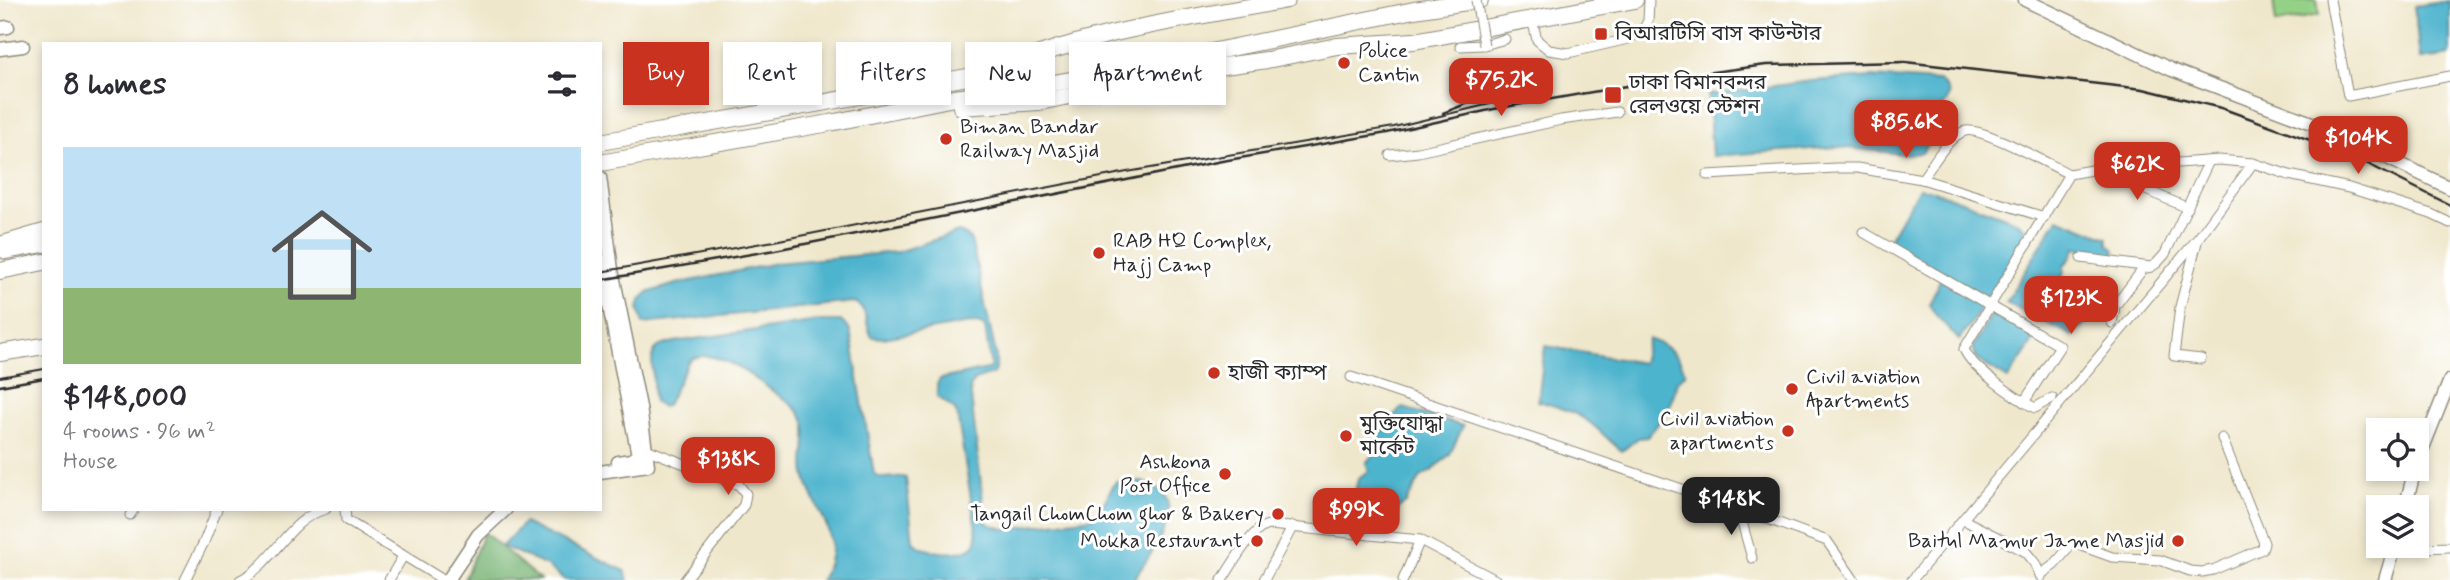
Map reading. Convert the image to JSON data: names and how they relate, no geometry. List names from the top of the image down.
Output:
{
  "places": {
    "transit": ["বিআরটিসি বাস কাউন্টার", "ঢাকা বিমানবন্দর রেলওয়ে স্টেশন"],
    "other": [
      "Police Cantin",
      "Biman Bandar Railway Masjid",
      "RAB HQ Complex, Hajj Camp",
      "হাজী ক্যাম্প",
      "Civil aviation Apartments",
      "Civil aviation apartments",
      "মুক্তিযোদ্ধা মার্কেট",
      "Ashkona Post Office",
      "Tangail ChomChom ghor & Bakery",
      "Mokka Restaurant",
      "Baitul Mamur Jame Masjid"
    ]
  },
  "page": {
    "chip": [
      "Buy",
      "Rent",
      "Filters",
      "New",
      "Apartment"
    ],
    "heading": "8 homes",
    "price": [
      "$75.2K",
      "$85.6K",
      "$104K",
      "$62K",
      "$123K",
      "$138K",
      "$148K",
      "$99K"
    ],
    "list": [
      {
        "name": "$148,000",
        "note": "4 rooms · 96 m² · House"
      }
    ]
  }
}
